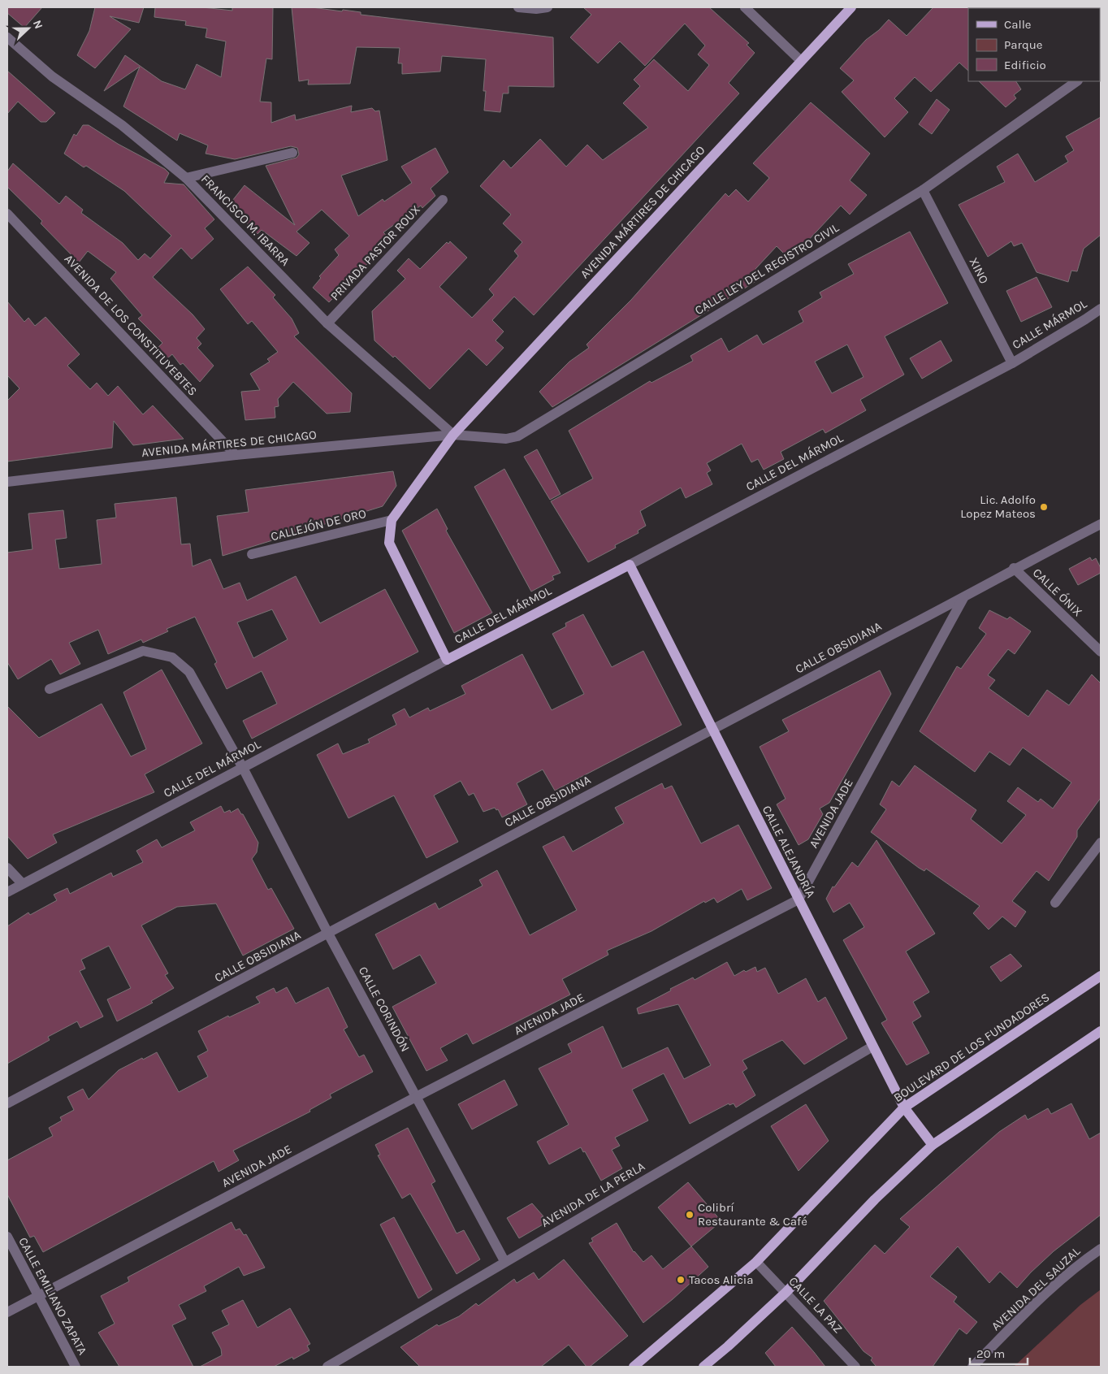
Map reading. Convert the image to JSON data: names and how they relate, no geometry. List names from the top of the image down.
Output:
{
  "streets": {
    "main road": [
      "AVENIDA MÁRTIRES DE CHICAGO",
      "CALLE DEL MÁRMOL",
      "CALLE ALEJANDRÍA",
      "BOULEVARD DE LOS FUNDADORES"
    ],
    "street": [
      "FRANCISCO M. IBARRA",
      "PRIVADA PASTOR ROUX",
      "CALLE LEY DEL REGISTRO CIVIL",
      "XINO",
      "CALLE MÁRMOL",
      "AVENIDA DE LOS CONSTITUYEBTES",
      "CALLEJÓN DE ORO",
      "CALLE ÓNIX",
      "CALLE OBSIDIANA",
      "AVENIDA JADE",
      "CALLE CORINDÓN",
      "AVENIDA DE LA PERLA",
      "AVENIDA DEL SAUZAL",
      "CALLE EMILIANO ZAPATA",
      "CALLE LA PAZ"
    ]
  },
  "crossings": [
    ["AVENIDA MÁRTIRES DE CHICAGO", "FRANCISCO M. IBARRA"],
    ["AVENIDA MÁRTIRES DE CHICAGO", "CALLE LEY DEL REGISTRO CIVIL"],
    ["AVENIDA MÁRTIRES DE CHICAGO", "AVENIDA DE LOS CONSTITUYEBTES"],
    ["AVENIDA MÁRTIRES DE CHICAGO", "CALLE DEL MÁRMOL"],
    ["AVENIDA MÁRTIRES DE CHICAGO", "CALLEJÓN DE ORO"],
    ["FRANCISCO M. IBARRA", "PRIVADA PASTOR ROUX"],
    ["FRANCISCO M. IBARRA", "CALLE LEY DEL REGISTRO CIVIL"],
    ["CALLE LEY DEL REGISTRO CIVIL", "XINO"],
    ["XINO", "CALLE MÁRMOL"],
    ["XINO", "CALLE DEL MÁRMOL"],
    ["CALLE MÁRMOL", "CALLE DEL MÁRMOL"],
    ["CALLE DEL MÁRMOL", "CALLE ALEJANDRÍA"],
    ["CALLE DEL MÁRMOL", "CALLE CORINDÓN"],
    ["CALLE ÓNIX", "CALLE OBSIDIANA"],
    ["CALLE OBSIDIANA", "AVENIDA JADE"],
    ["CALLE OBSIDIANA", "CALLE ALEJANDRÍA"],
    ["CALLE OBSIDIANA", "CALLE CORINDÓN"],
    ["AVENIDA JADE", "CALLE ALEJANDRÍA"],
    ["AVENIDA JADE", "CALLE CORINDÓN"],
    ["AVENIDA JADE", "CALLE EMILIANO ZAPATA"],
    ["CALLE ALEJANDRÍA", "BOULEVARD DE LOS FUNDADORES"],
    ["CALLE ALEJANDRÍA", "AVENIDA DE LA PERLA"],
    ["CALLE CORINDÓN", "AVENIDA DE LA PERLA"],
    ["BOULEVARD DE LOS FUNDADORES", "CALLE LA PAZ"]
  ],
  "places": ["Lic. Adolfo Lopez Mateos", "Colibrí Restaurante & Café", "Tacos Alicia"],
  "legend": ["Calle", "Parque", "Edificio"],
  "scale_bar": "20 m",
  "north": "right"
}
